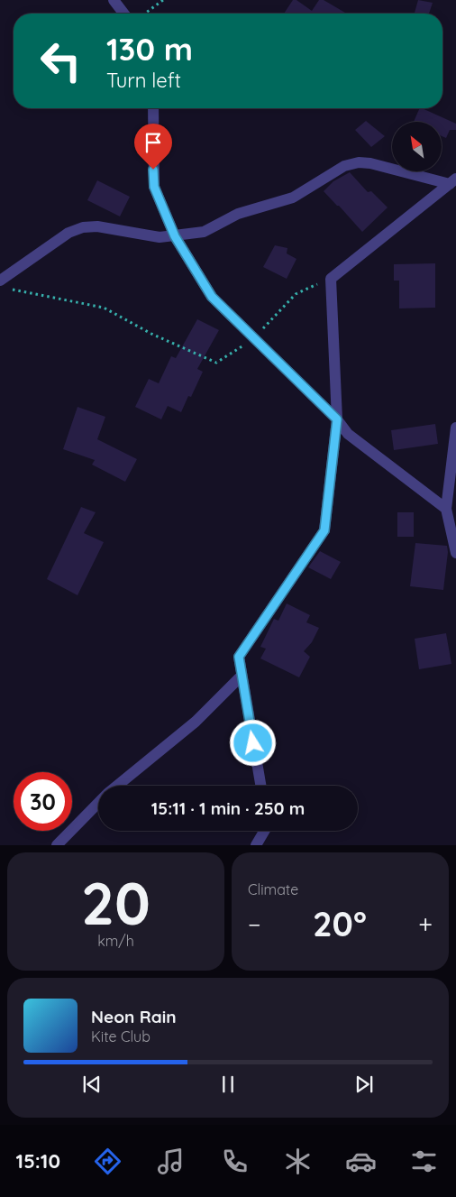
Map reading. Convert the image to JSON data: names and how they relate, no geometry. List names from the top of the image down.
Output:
{
  "north": "top left",
  "page": {
    "turn": ["130 m", "Turn left"],
    "limit": "30",
    "trip": "15:11 · 1 min · 250 m",
    "tile": [
      ["20", "km/h"],
      "Climate"
    ],
    "heat": ["−", "20°", "+"],
    "song": ["Neon Rain", "Kite Club"],
    "tabs": "15:10"
  }
}
